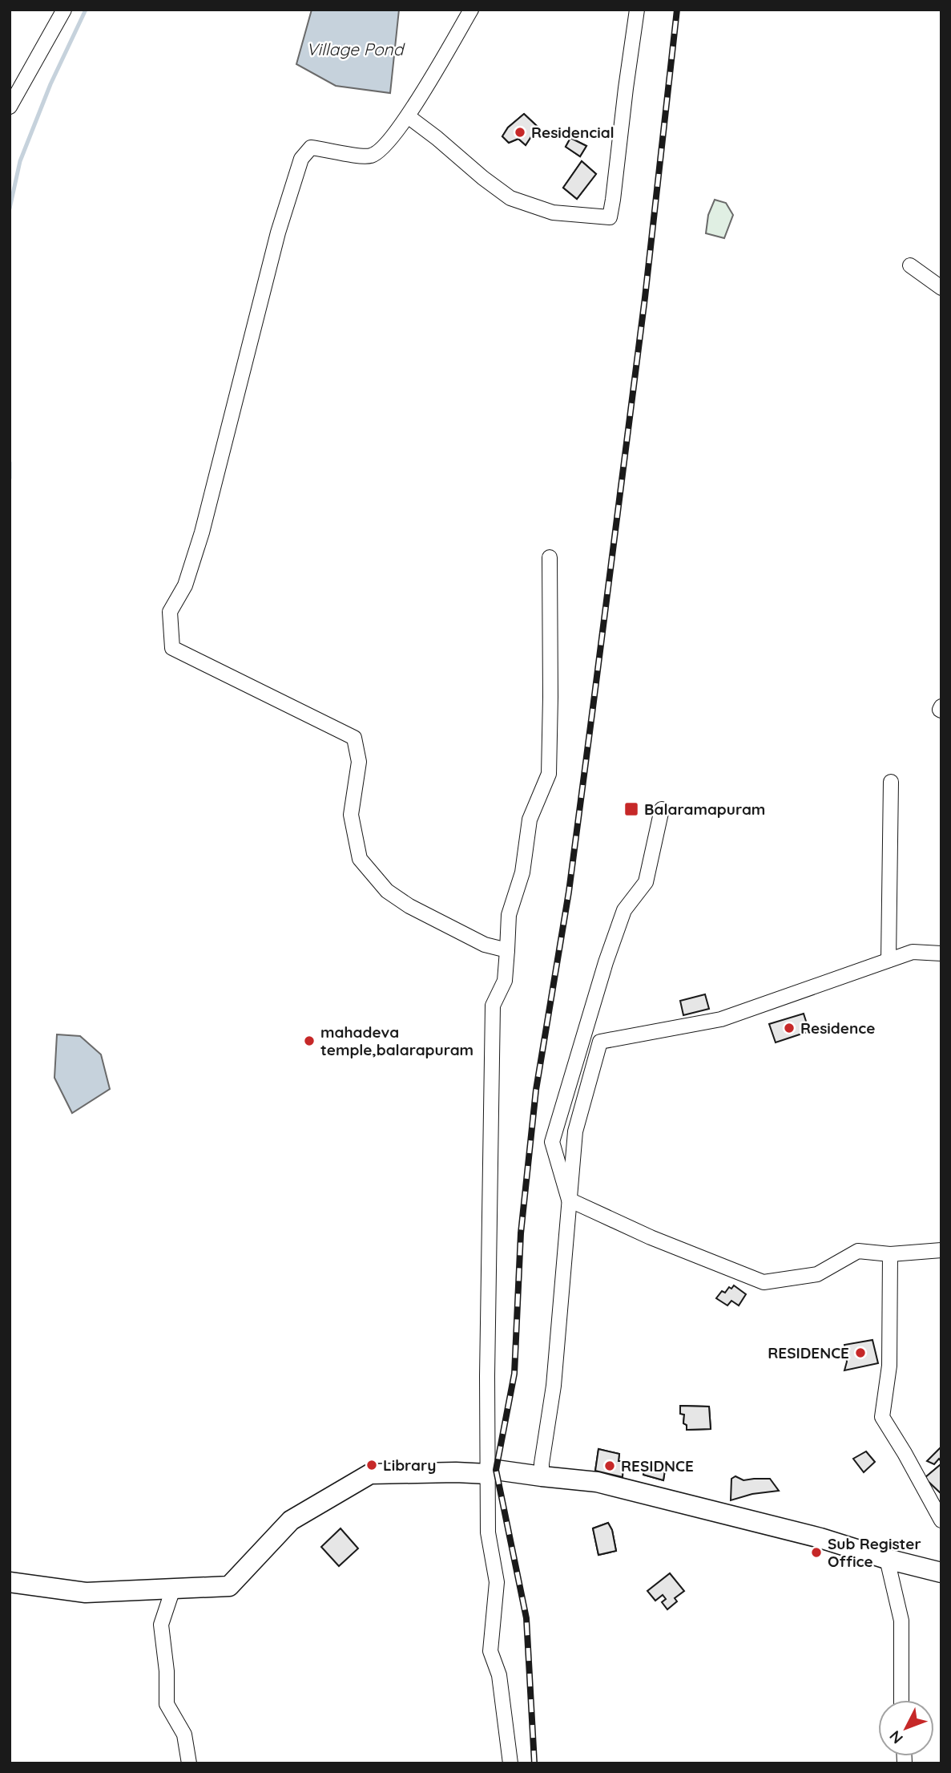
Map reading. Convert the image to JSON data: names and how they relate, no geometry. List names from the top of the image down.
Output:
{
  "water": ["Village Pond"],
  "places": {
    "other": [
      "Residencial",
      "Residence",
      "mahadeva temple,balarapuram",
      "RESIDENCE",
      "Library",
      "RESIDNCE",
      "Sub Register Office"
    ],
    "transit": ["Balaramapuram"]
  },
  "north": "bottom left"
}
